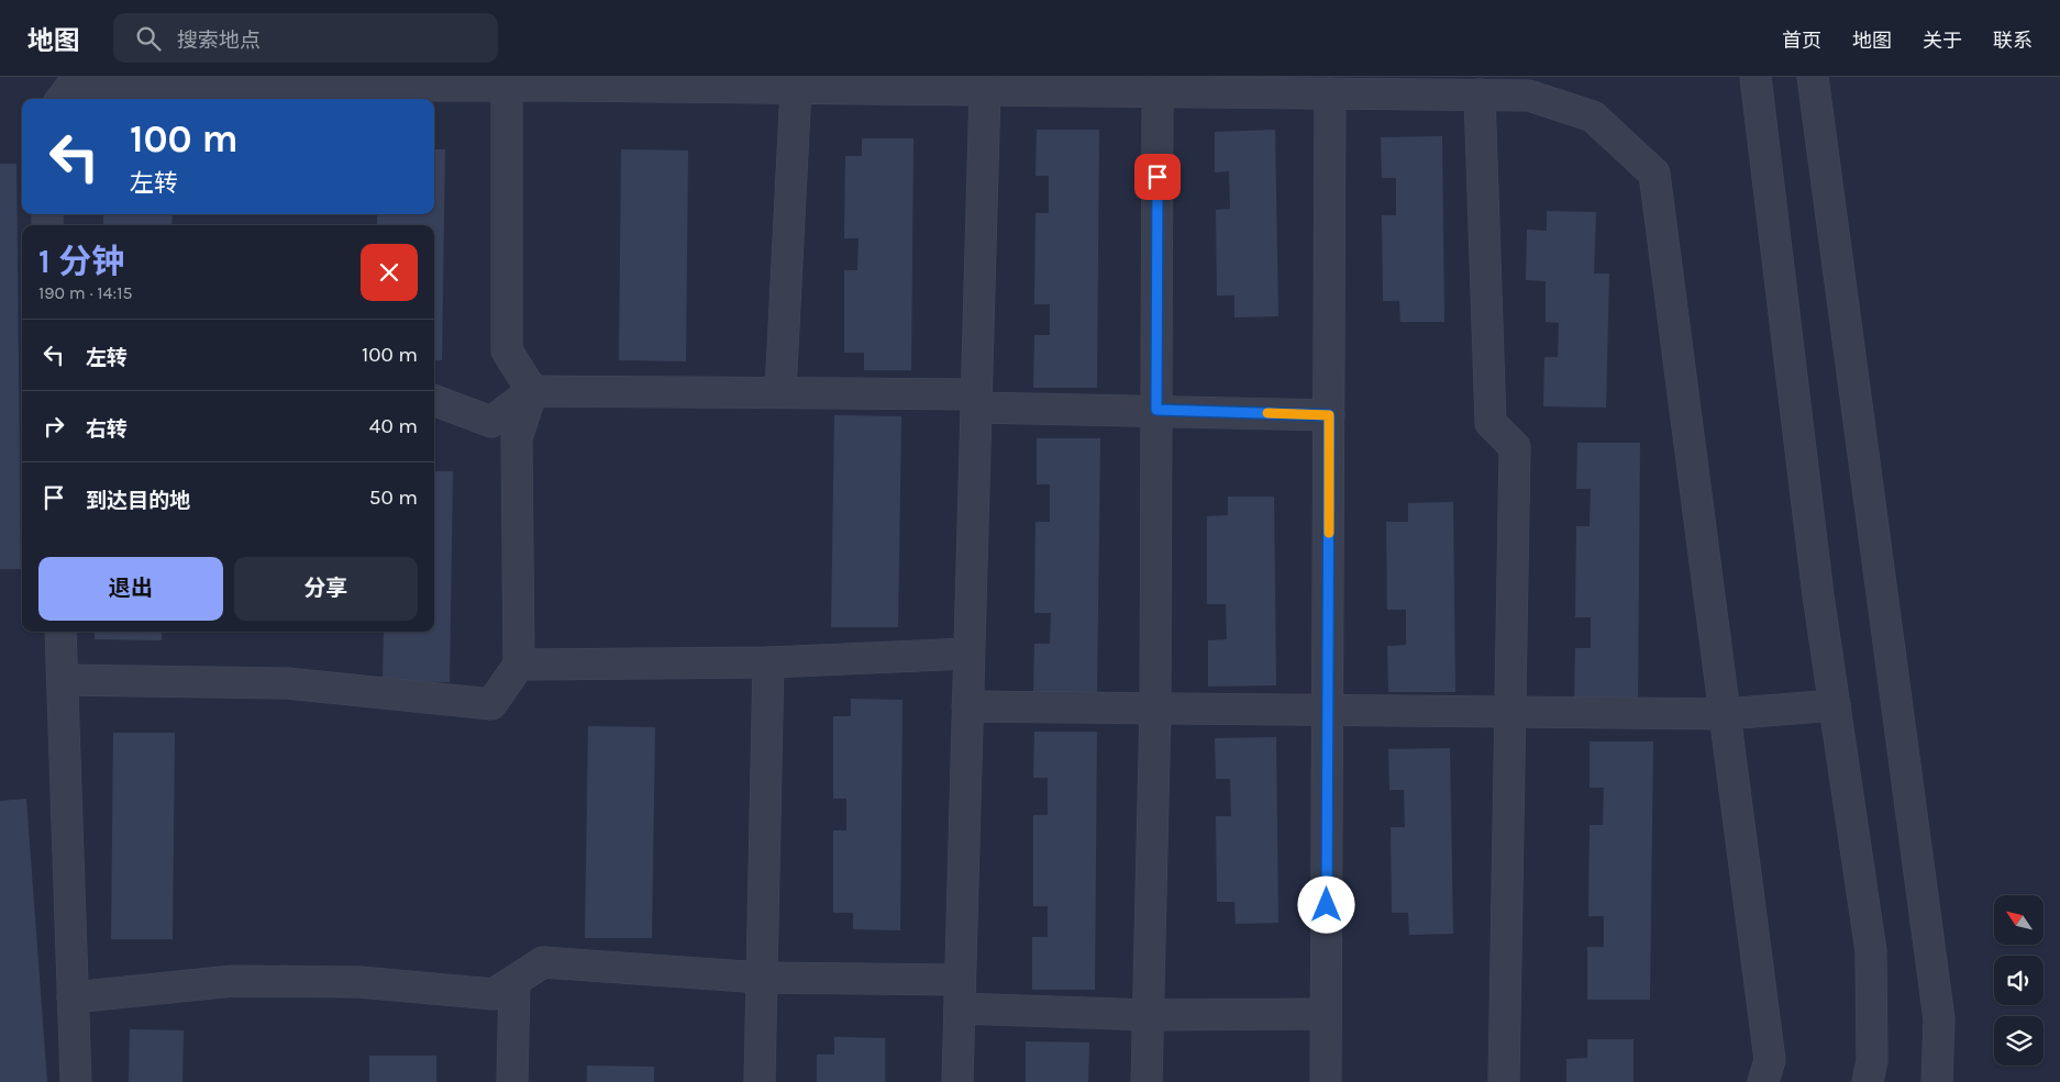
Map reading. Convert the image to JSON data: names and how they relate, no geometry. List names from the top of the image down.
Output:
{
  "north": "top left",
  "page": {
    "header": "地图",
    "search": "搜索地点",
    "nav": [
      "首页",
      "地图",
      "关于",
      "联系"
    ],
    "turn": ["100 m", "左转"],
    "heading": ["1 分钟", "190 m · 14:15"],
    "list": [
      {
        "name": "左转",
        "value": "100 m"
      },
      {
        "name": "右转",
        "value": "40 m"
      },
      {
        "name": "到达目的地",
        "value": "50 m"
      }
    ],
    "buttons": ["退出", "分享"]
  }
}
